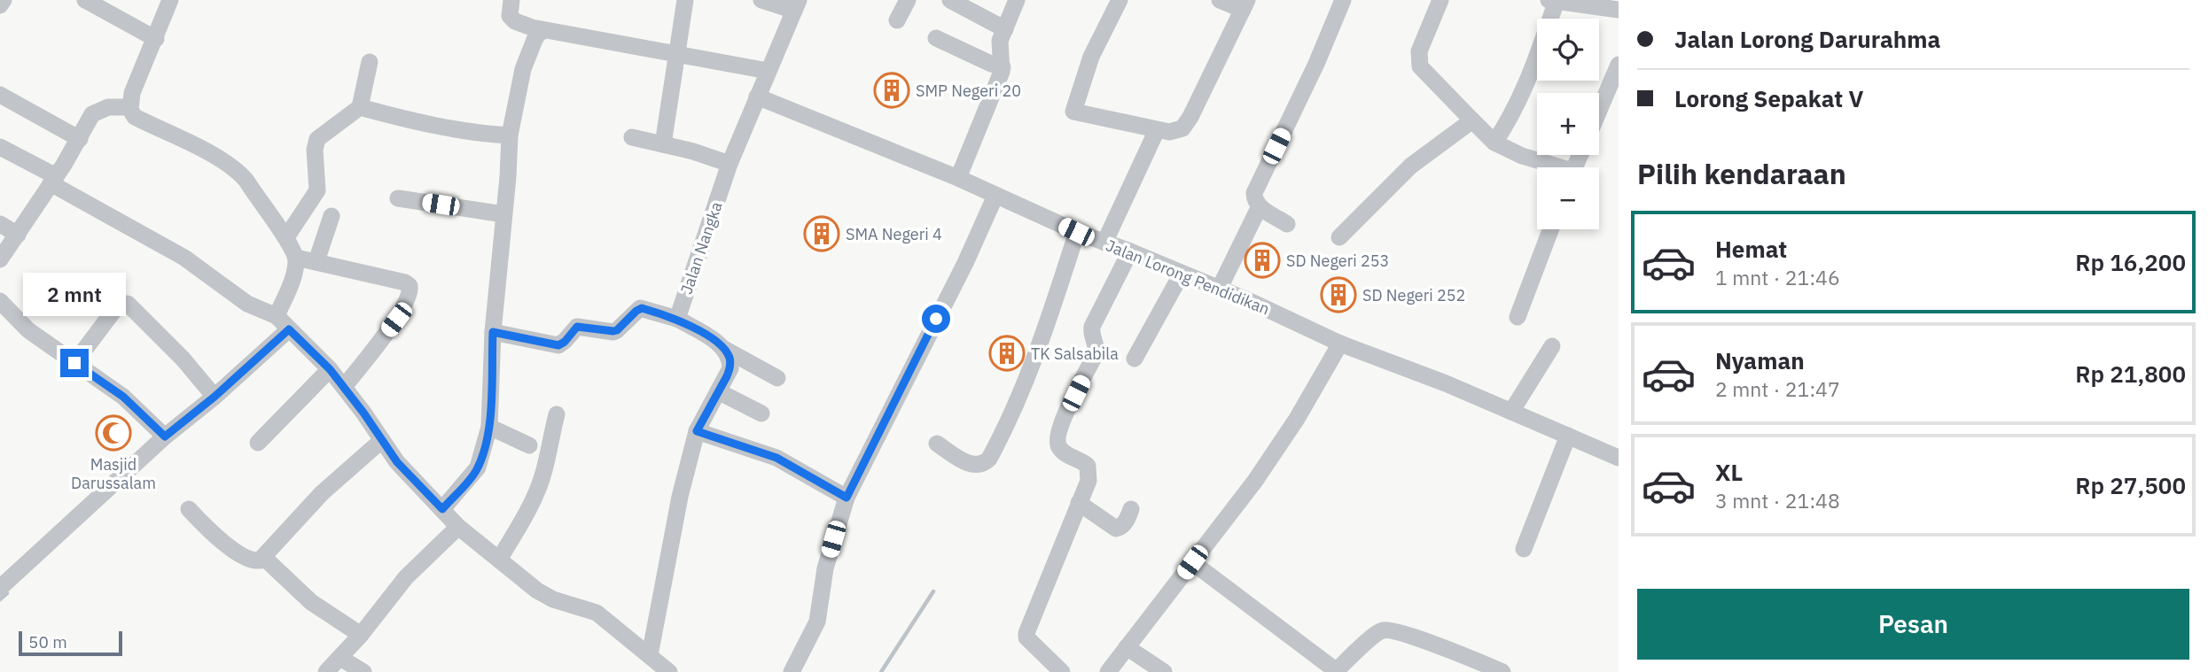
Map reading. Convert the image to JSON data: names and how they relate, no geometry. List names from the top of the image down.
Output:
{
  "streets": {
    "street": ["Jalan Nangka", "Jalan Lorong Pendidikan"]
  },
  "crossings": [
    ["Jalan Nangka", "Jalan Lorong Pendidikan"]
  ],
  "places": {
    "building": [
      "SMP Negeri 20",
      "SMA Negeri 4",
      "SD Negeri 253",
      "SD Negeri 252",
      "TK Salsabila"
    ],
    "mosque": ["Masjid Darussalam"]
  },
  "scale_bar": "50 m",
  "page": {
    "banner": ["Jalan Lorong Darurahma", "Lorong Sepakat V"],
    "map_buttons": ["+", "−"],
    "heading": "Pilih kendaraan",
    "list": [
      {
        "name": "Hemat",
        "note": "1 mnt · 21:46",
        "value": "Rp 16,200"
      },
      {
        "name": "Nyaman",
        "note": "2 mnt · 21:47",
        "value": "Rp 21,800"
      },
      {
        "name": "XL",
        "note": "3 mnt · 21:48",
        "value": "Rp 27,500"
      }
    ],
    "bubble": "2 mnt",
    "buttons": "Pesan",
    "scale": "50 m"
  }
}
